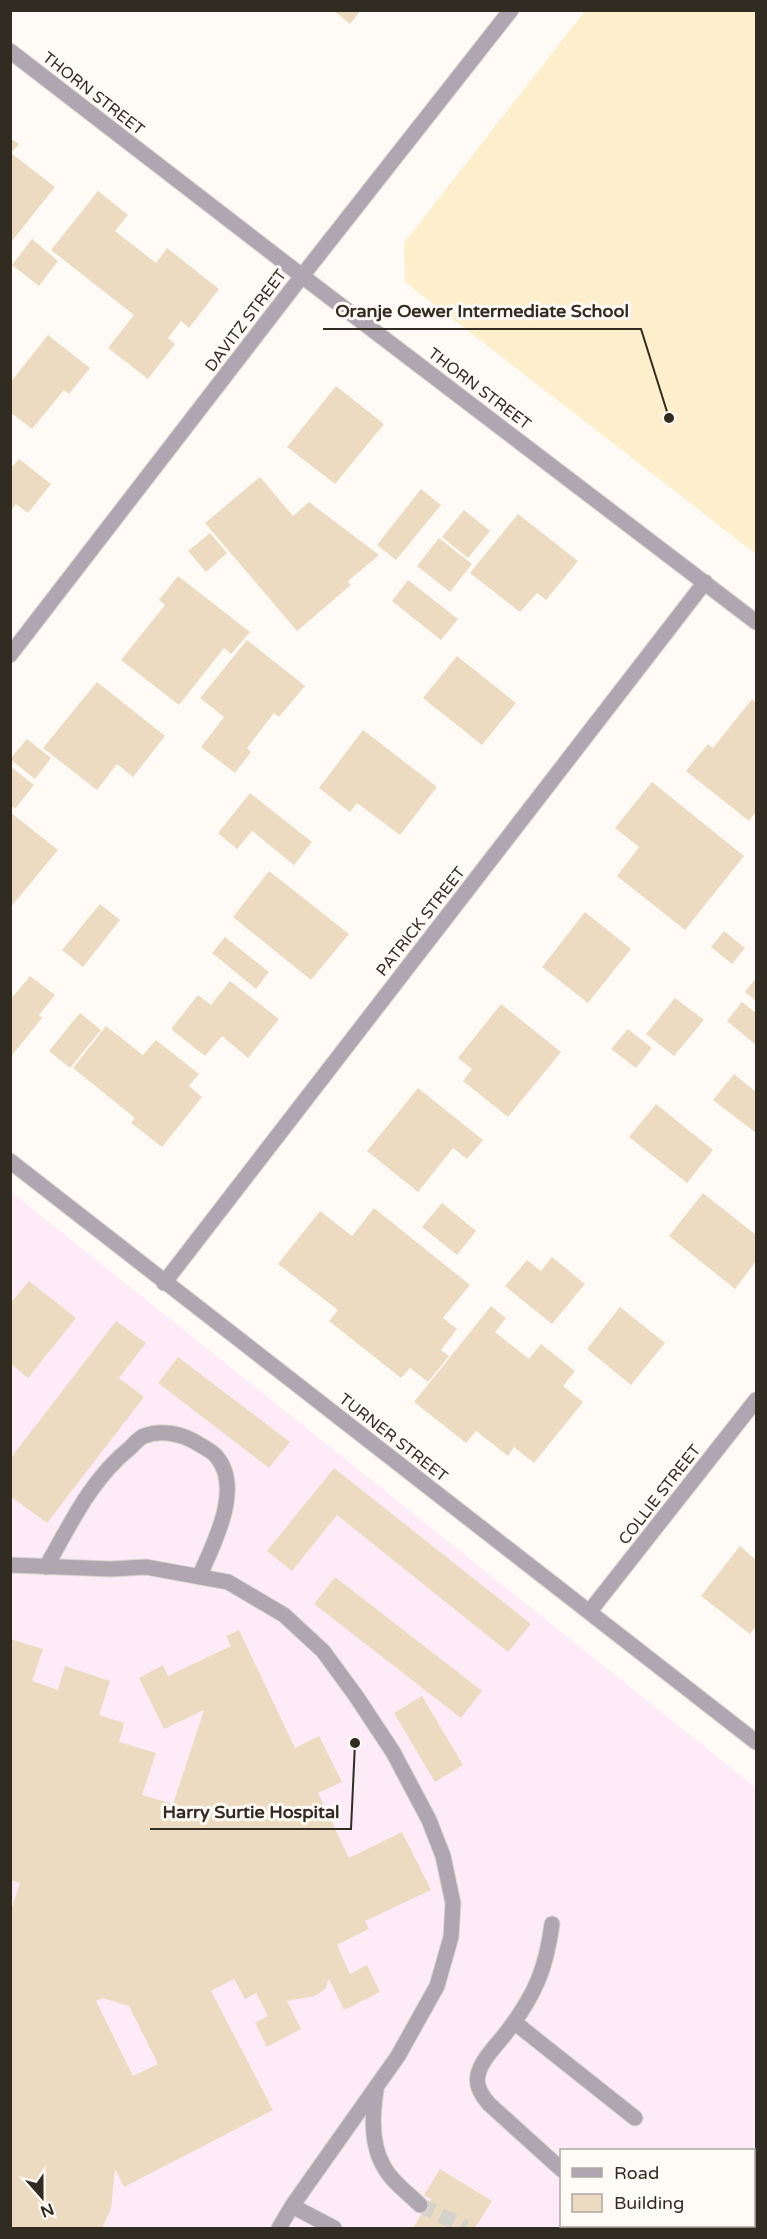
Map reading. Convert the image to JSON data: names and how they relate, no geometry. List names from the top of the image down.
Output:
{
  "streets": {
    "street": [
      "THORN STREET",
      "DAVITZ STREET",
      "PATRICK STREET",
      "TURNER STREET",
      "COLLIE STREET"
    ]
  },
  "crossings": [
    ["THORN STREET", "DAVITZ STREET"],
    ["THORN STREET", "PATRICK STREET"],
    ["PATRICK STREET", "TURNER STREET"],
    ["TURNER STREET", "COLLIE STREET"]
  ],
  "places": ["Oranje Oewer Intermediate School", "Harry Surtie Hospital"],
  "legend": ["Road", "Building"],
  "north": "bottom"
}
